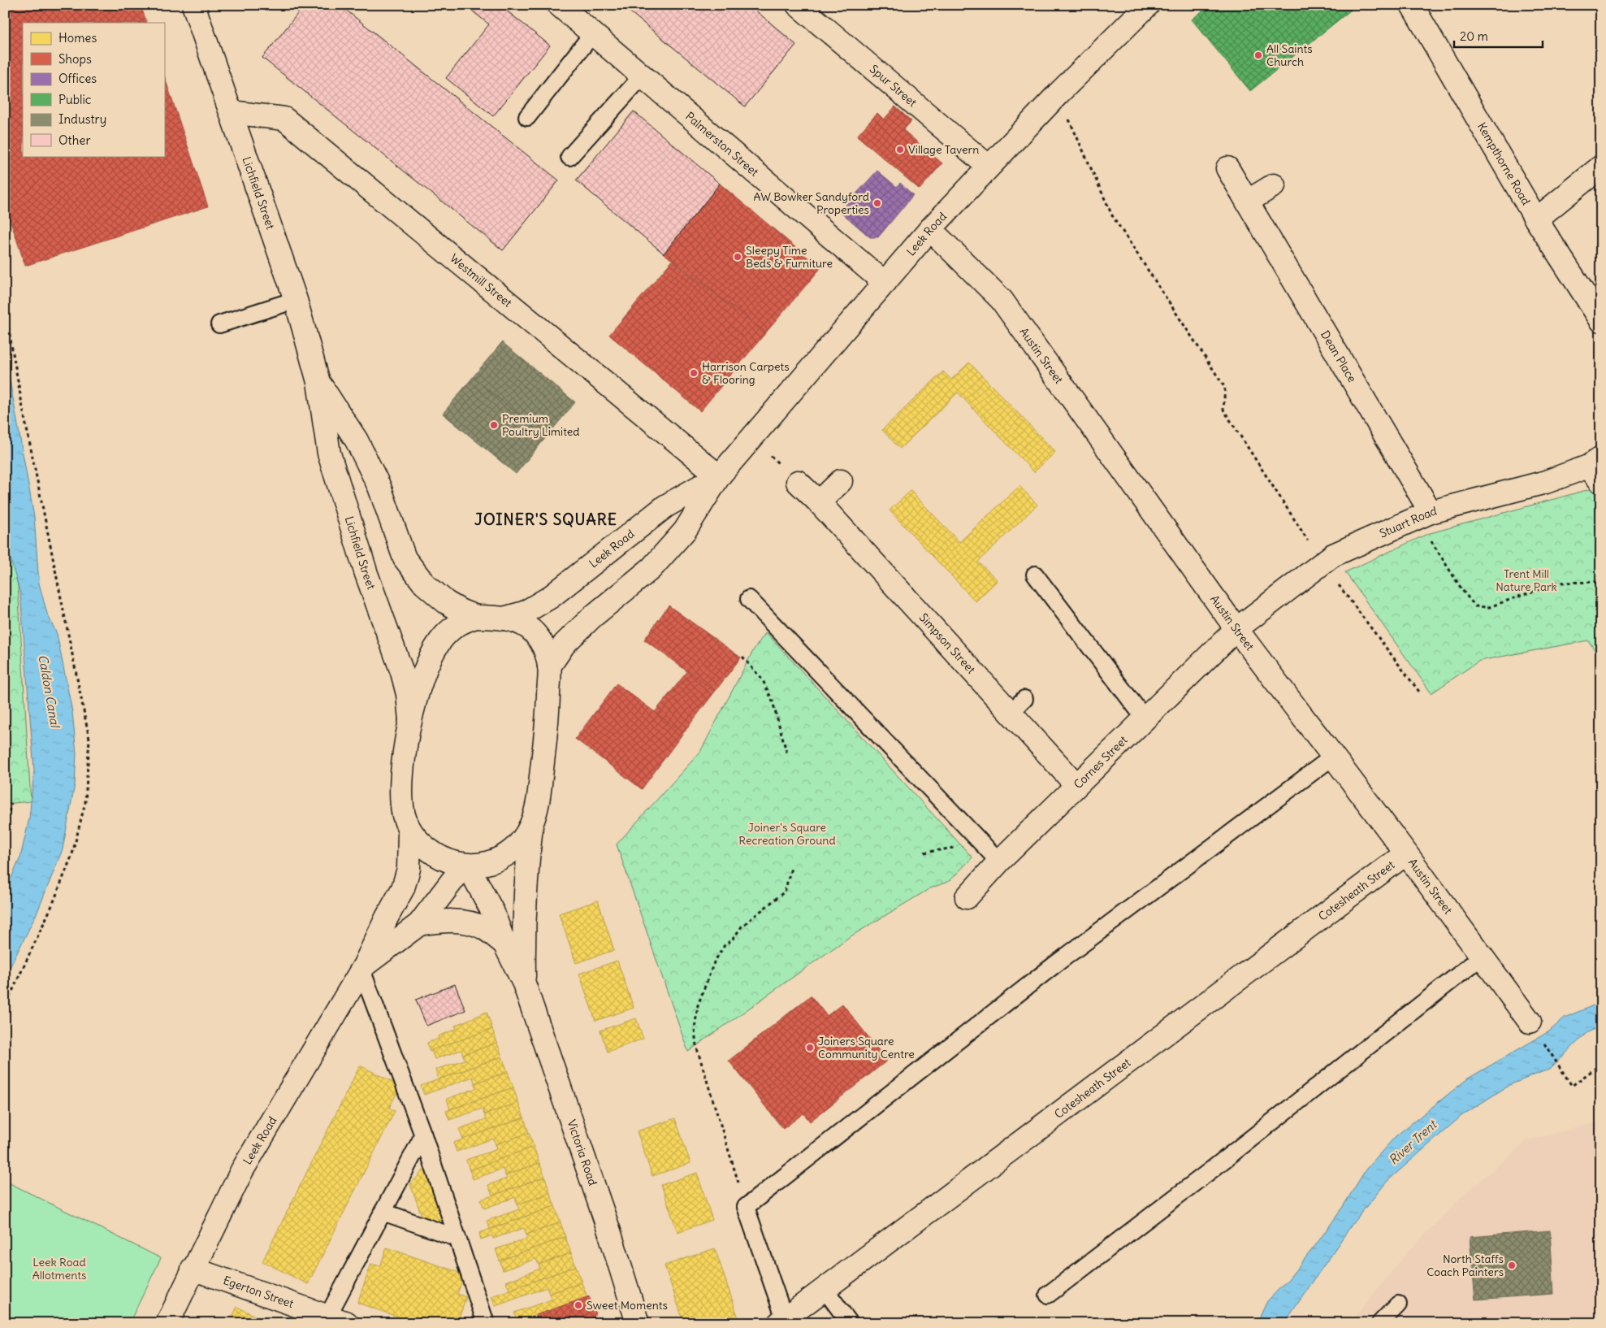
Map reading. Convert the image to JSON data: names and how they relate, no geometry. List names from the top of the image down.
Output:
{
  "streets": {
    "main road": [
      "Spur Street",
      "Palmerston Street",
      "Kempthorne Road",
      "Lichfield Street",
      "Leek Road",
      "Westmill Street",
      "Austin Street",
      "Dean Place",
      "Stuart Road",
      "Simpson Street",
      "Cornes Street",
      "Cotesheath Street",
      "Victoria Road",
      "Egerton Street"
    ]
  },
  "crossings": [
    ["Spur Street", "Leek Road"],
    ["Palmerston Street", "Leek Road"],
    ["Lichfield Street", "Westmill Street"],
    ["Leek Road", "Westmill Street"],
    ["Leek Road", "Austin Street"],
    ["Leek Road", "Victoria Road"],
    ["Leek Road", "Egerton Street"],
    ["Austin Street", "Stuart Road"],
    ["Austin Street", "Cornes Street"],
    ["Austin Street", "Cotesheath Street"],
    ["Dean Place", "Stuart Road"],
    ["Stuart Road", "Cornes Street"],
    ["Simpson Street", "Cornes Street"]
  ],
  "districts": ["JOINER'S SQUARE"],
  "water": ["Caldon Canal", "River Trent"],
  "parks": ["Trent Mill Nature Park", "Joiner's Square Recreation Ground", "Leek Road Allotments"],
  "places": [
    "All Saints Church",
    "Village Tavern",
    "AW Bowker Sandyford Properties",
    "Sleepy Time Beds & Furniture",
    "Harrison Carpets & Flooring",
    "Premium Poultry Limited",
    "Joiners Square Community Centre",
    "North Staffs Coach Painters",
    "Sweet Moments"
  ],
  "legend": [
    "Homes",
    "Shops",
    "Offices",
    "Public",
    "Industry",
    "Other"
  ],
  "scale_bar": "20 m"
}
